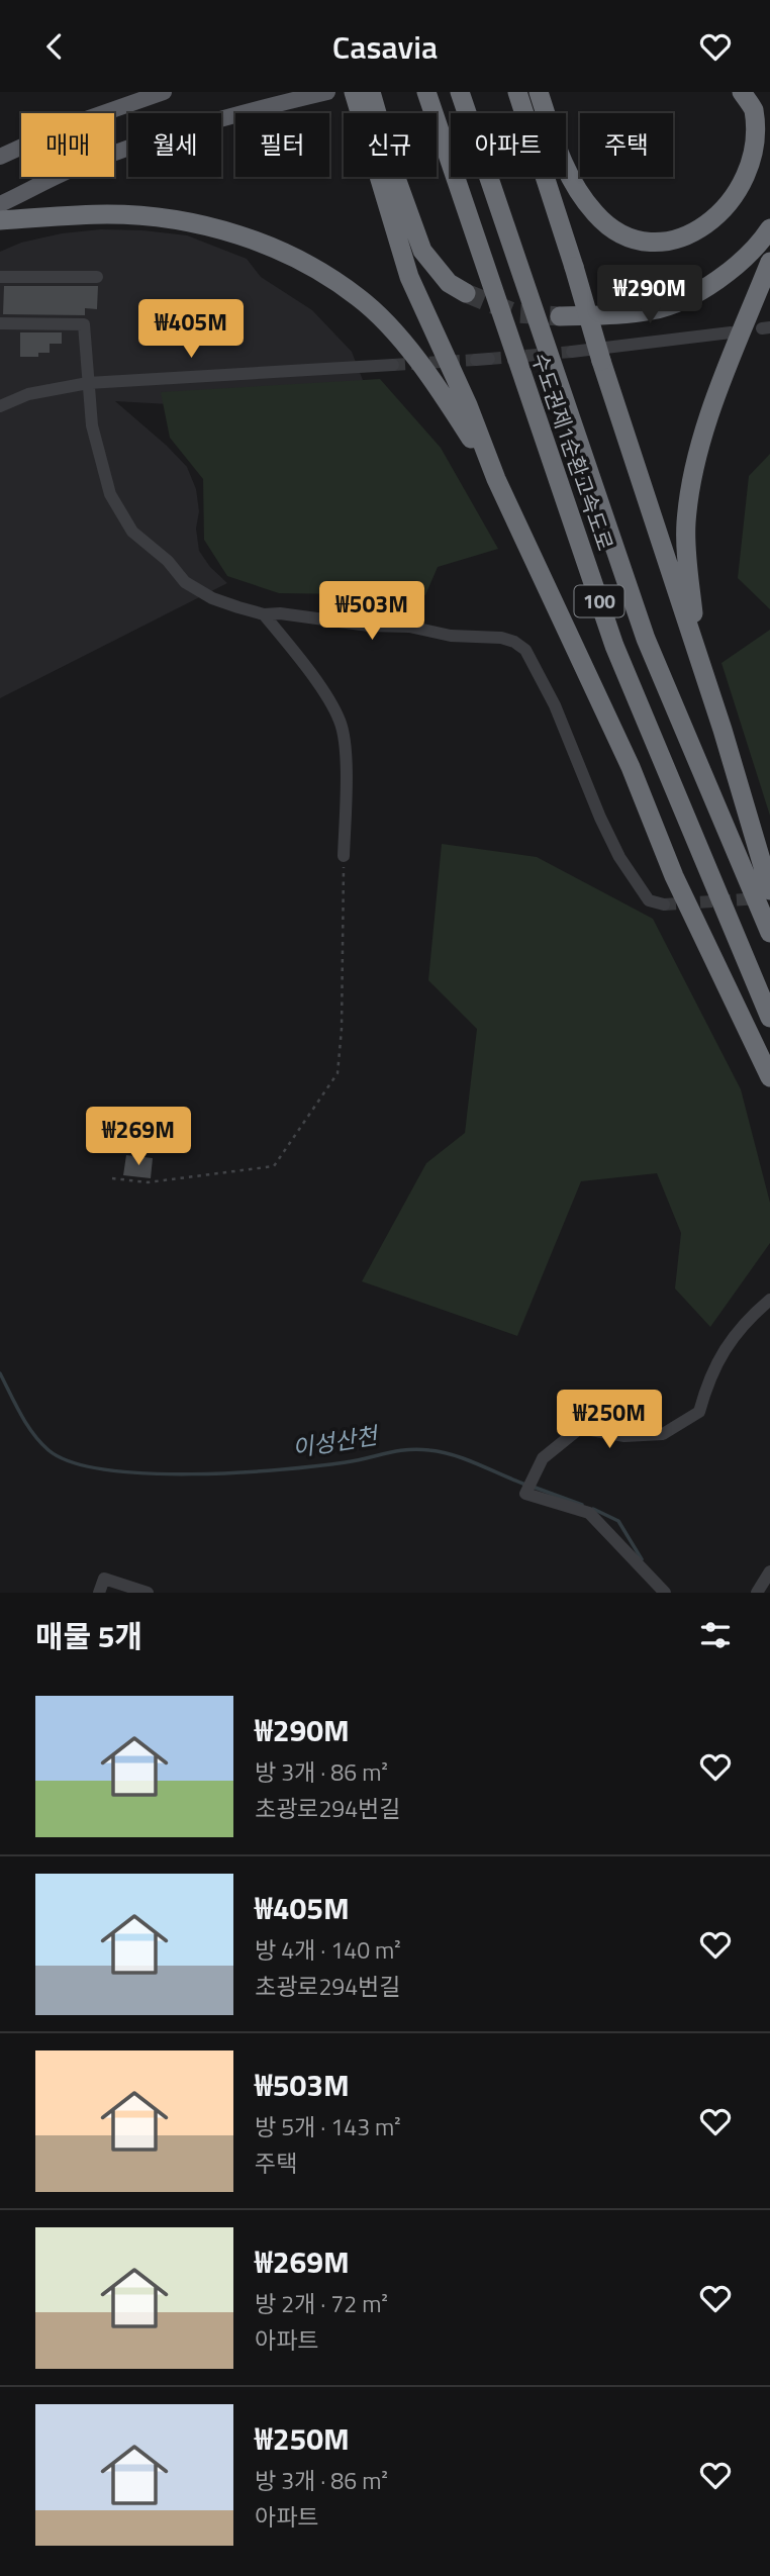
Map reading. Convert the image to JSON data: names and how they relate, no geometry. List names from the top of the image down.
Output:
{
  "streets": {
    "highway": ["수도권제1순환고속도로", "100"]
  },
  "water": ["이성산천"],
  "page": {
    "header": "Casavia",
    "chip": [
      "매매",
      "월세",
      "필터",
      "신규",
      "아파트",
      "주택"
    ],
    "price": [
      "₩290M",
      "₩405M",
      "₩503M",
      "₩269M",
      "₩250M"
    ],
    "heading": "매물 5개",
    "list": [
      {
        "name": "₩290M",
        "note": "방 3개 · 86 m² · 초광로294번길"
      },
      {
        "name": "₩405M",
        "note": "방 4개 · 140 m² · 초광로294번길"
      },
      {
        "name": "₩503M",
        "note": "방 5개 · 143 m² · 주택"
      },
      {
        "name": "₩269M",
        "note": "방 2개 · 72 m² · 아파트"
      },
      {
        "name": "₩250M",
        "note": "방 3개 · 86 m² · 아파트"
      }
    ]
  }
}
